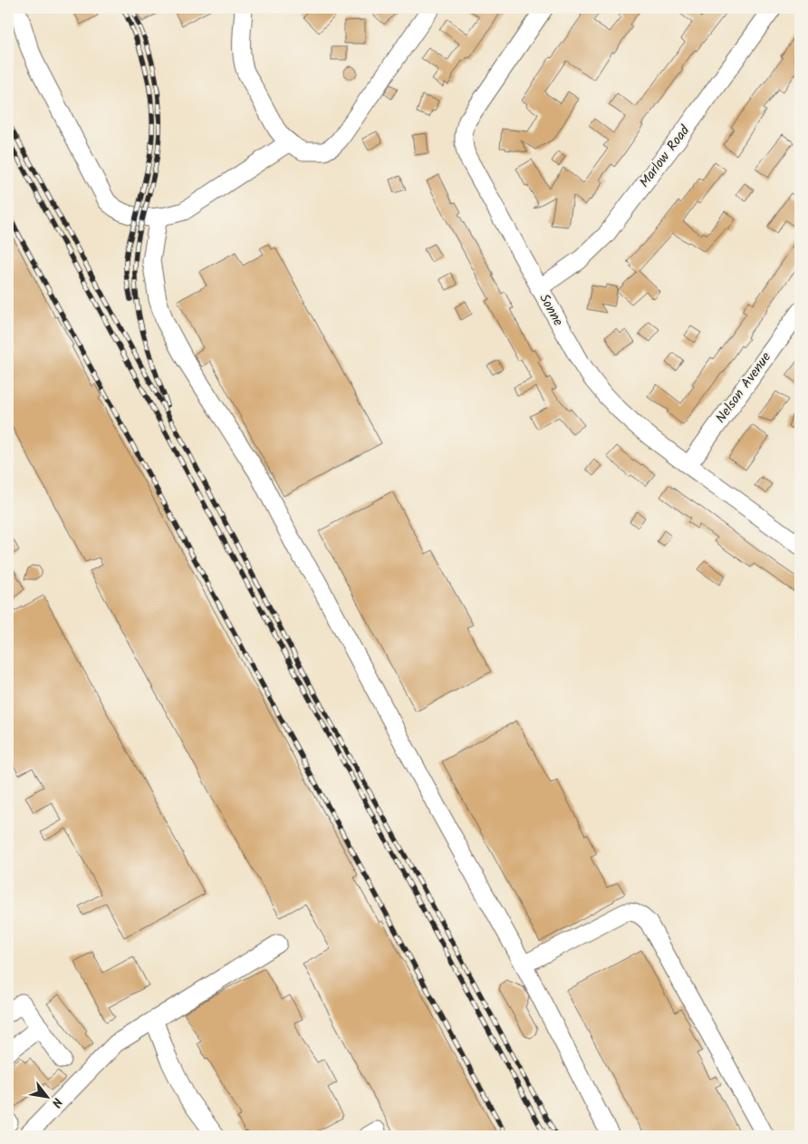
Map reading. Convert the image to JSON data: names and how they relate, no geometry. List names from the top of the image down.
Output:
{
  "streets": {
    "street": ["Marlow Road", "Sonne", "Nelson Avenue"]
  },
  "crossings": [
    ["Marlow Road", "Sonne"],
    ["Sonne", "Nelson Avenue"]
  ],
  "north": "bottom right"
}
